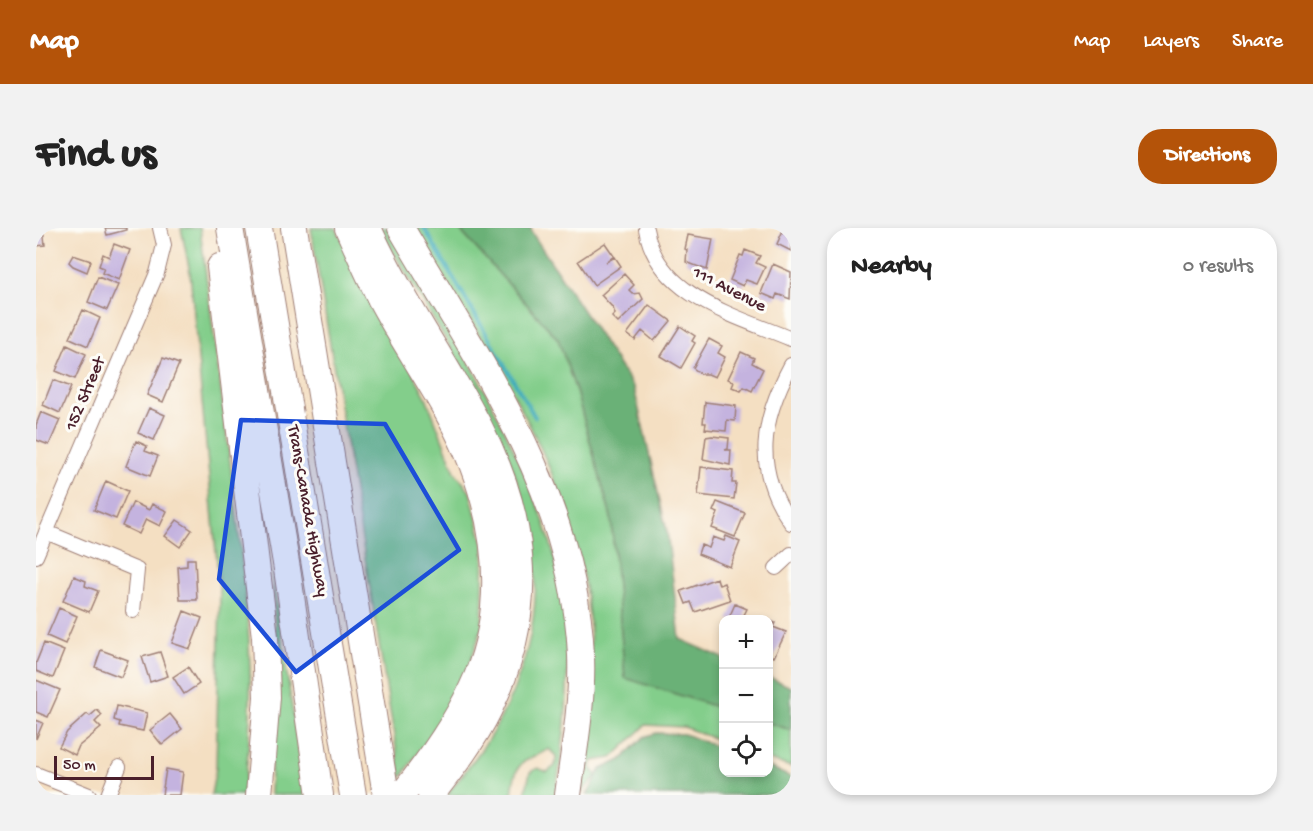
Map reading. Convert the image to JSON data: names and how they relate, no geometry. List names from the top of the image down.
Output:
{
  "streets": {
    "highway": ["Trans-Canada Highway"],
    "street": ["111 Avenue", "152 Street"]
  },
  "scale_bar": "50 m",
  "page": {
    "header": "Map",
    "nav": ["Map", "Layers", "Share"],
    "buttons": "Directions",
    "title": "Find us",
    "heading": ["Nearby", "0 results"],
    "map_buttons": ["+", "−"],
    "scale": "50 m"
  }
}
